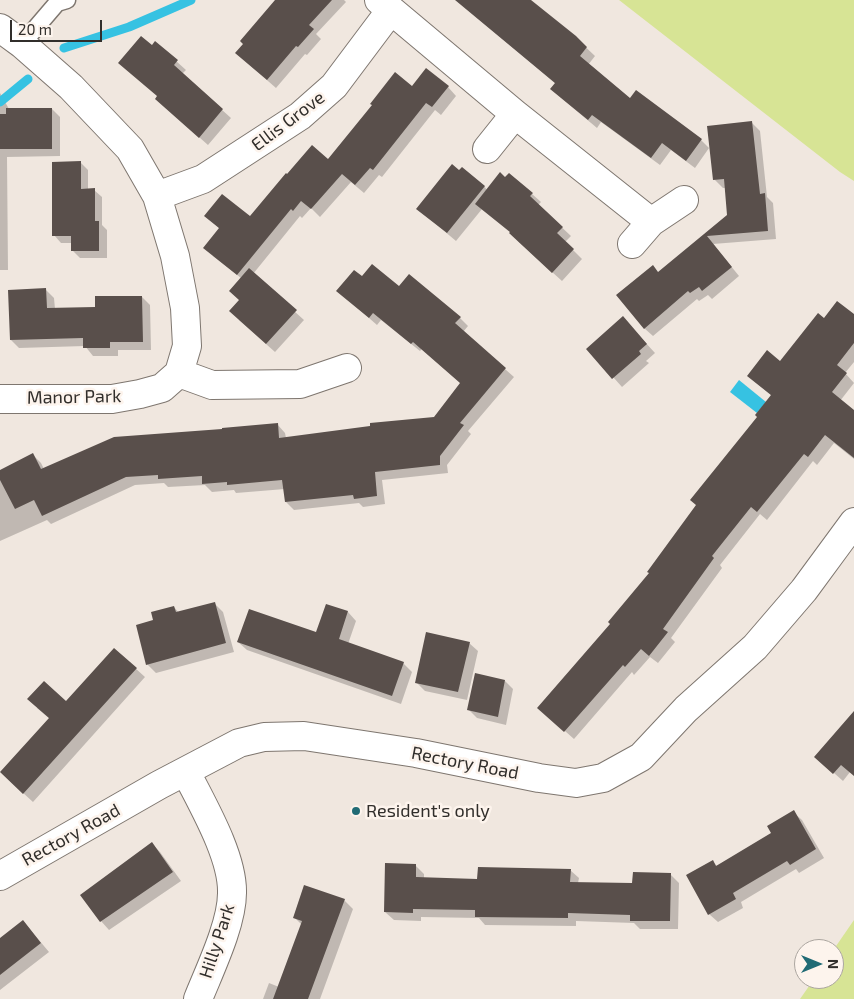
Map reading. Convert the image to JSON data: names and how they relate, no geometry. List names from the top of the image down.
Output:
{
  "streets": {
    "street": [
      "Ellis Grove",
      "Manor Park",
      "Rectory Road",
      "Hilly Park"
    ]
  },
  "crossings": [
    ["Rectory Road", "Hilly Park"]
  ],
  "places": ["Resident's only"],
  "scale_bar": "20 m",
  "north": "right"
}
